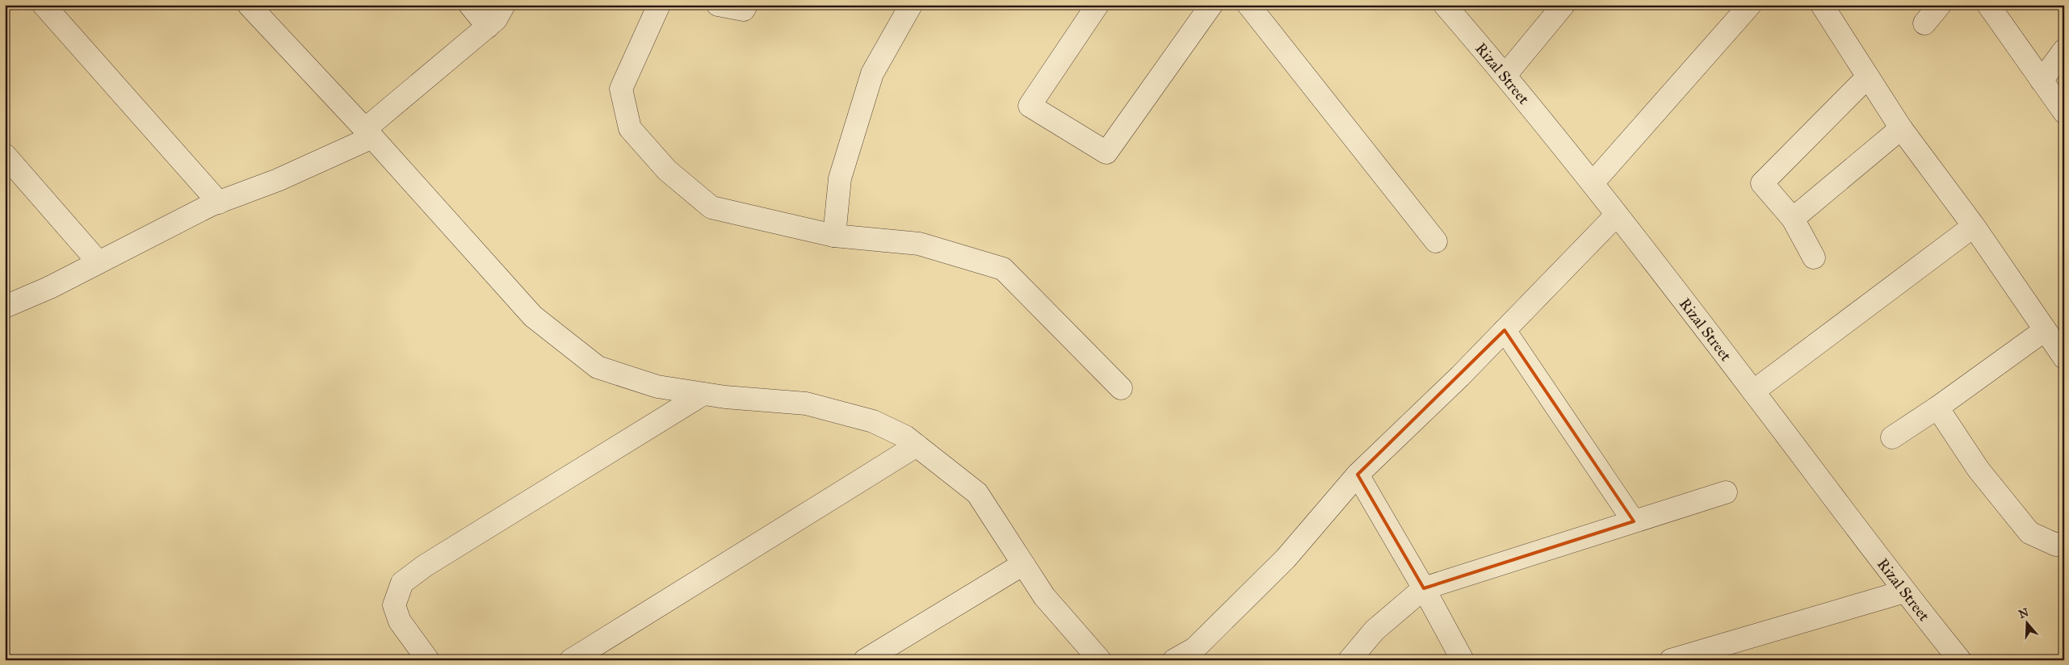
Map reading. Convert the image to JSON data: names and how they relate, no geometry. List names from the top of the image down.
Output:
{
  "streets": {
    "street": ["Rizal Street"]
  },
  "north": "top"
}
